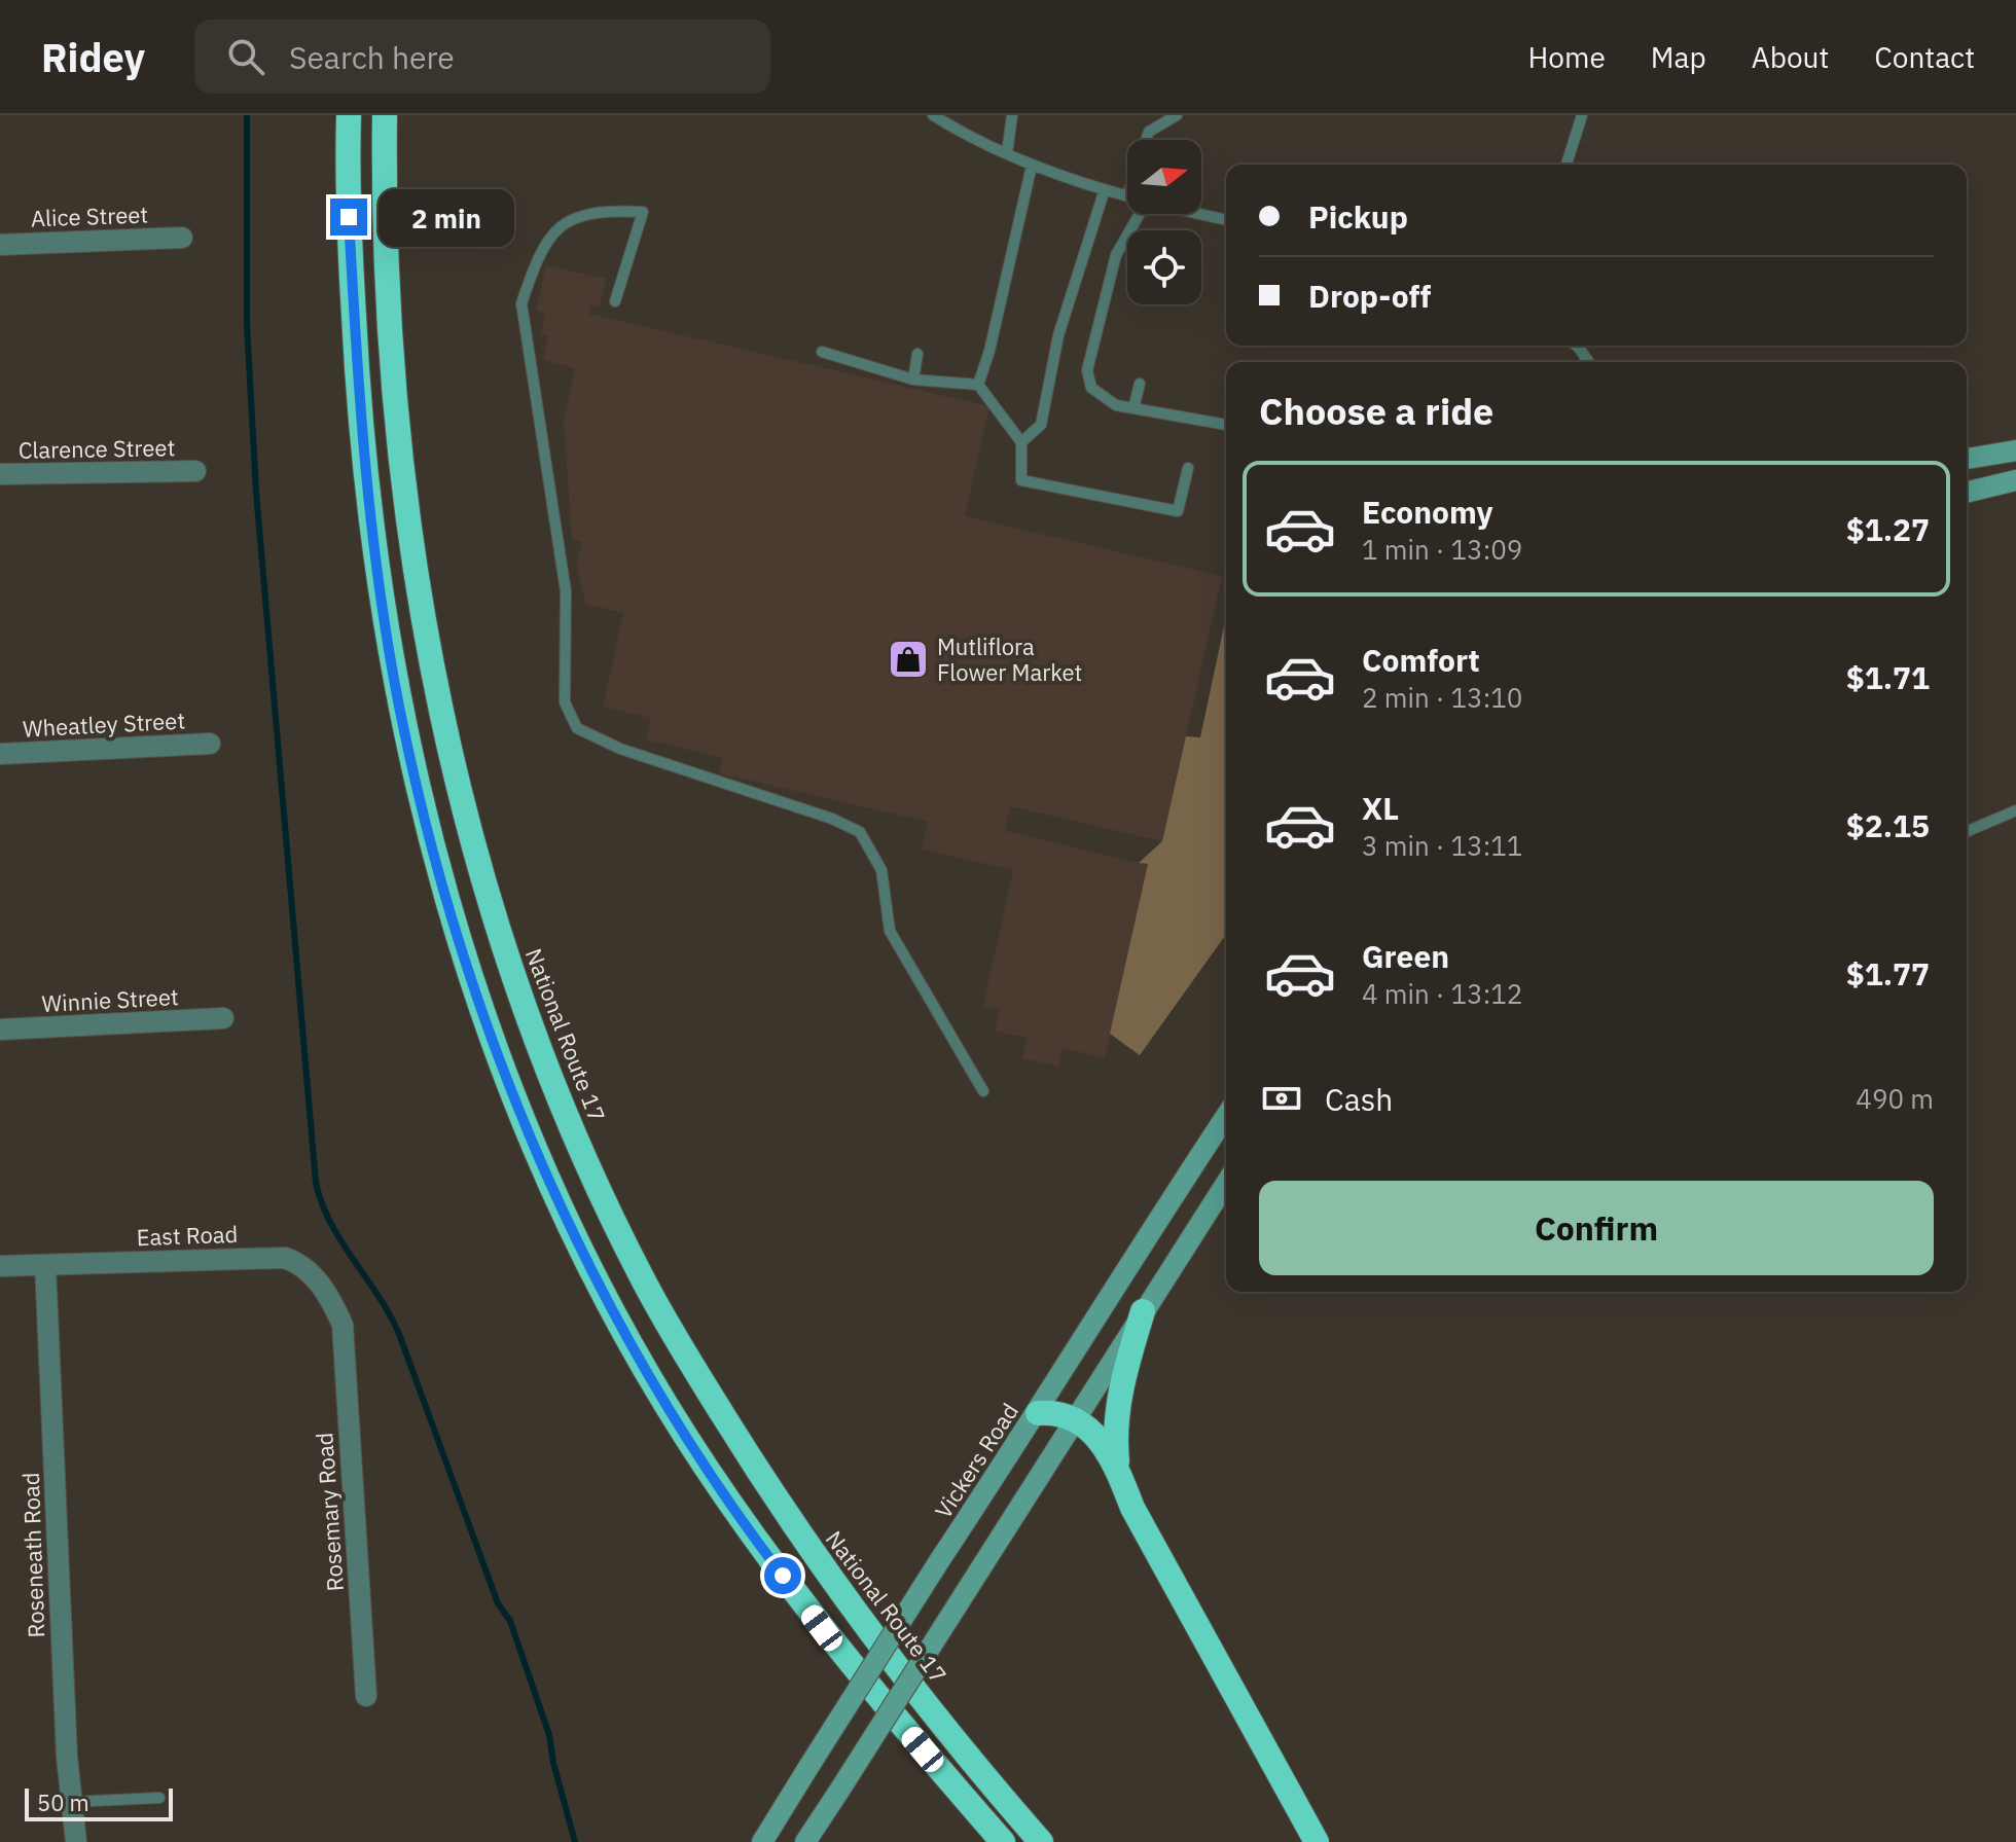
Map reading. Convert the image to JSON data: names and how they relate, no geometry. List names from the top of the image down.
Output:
{
  "streets": {
    "highway": ["National Route 17"],
    "main road": ["Vickers Road"],
    "street": [
      "Alice Street",
      "Clarence Street",
      "Wheatley Street",
      "Winnie Street",
      "East Road",
      "Rosemary Road",
      "Roseneath Road"
    ]
  },
  "crossings": [
    ["East Road", "Rosemary Road"],
    ["East Road", "Roseneath Road"]
  ],
  "places": {
    "shop": ["Mutliflora Flower Market"]
  },
  "scale_bar": "50 m",
  "north": "right",
  "page": {
    "header": "Ridey",
    "search": "Search here",
    "nav": [
      "Home",
      "Map",
      "About",
      "Contact"
    ],
    "banner": ["Pickup", "Drop-off"],
    "bubble": "2 min",
    "heading": "Choose a ride",
    "list": [
      {
        "name": "Economy",
        "note": "1 min · 13:09",
        "value": "$1.27"
      },
      {
        "name": "Comfort",
        "note": "2 min · 13:10",
        "value": "$1.71"
      },
      {
        "name": "XL",
        "note": "3 min · 13:11",
        "value": "$2.15"
      },
      {
        "name": "Green",
        "note": "4 min · 13:12",
        "value": "$1.77"
      }
    ],
    "pay": ["Cash", "490 m"],
    "buttons": "Confirm",
    "scale": "50 m"
  }
}
